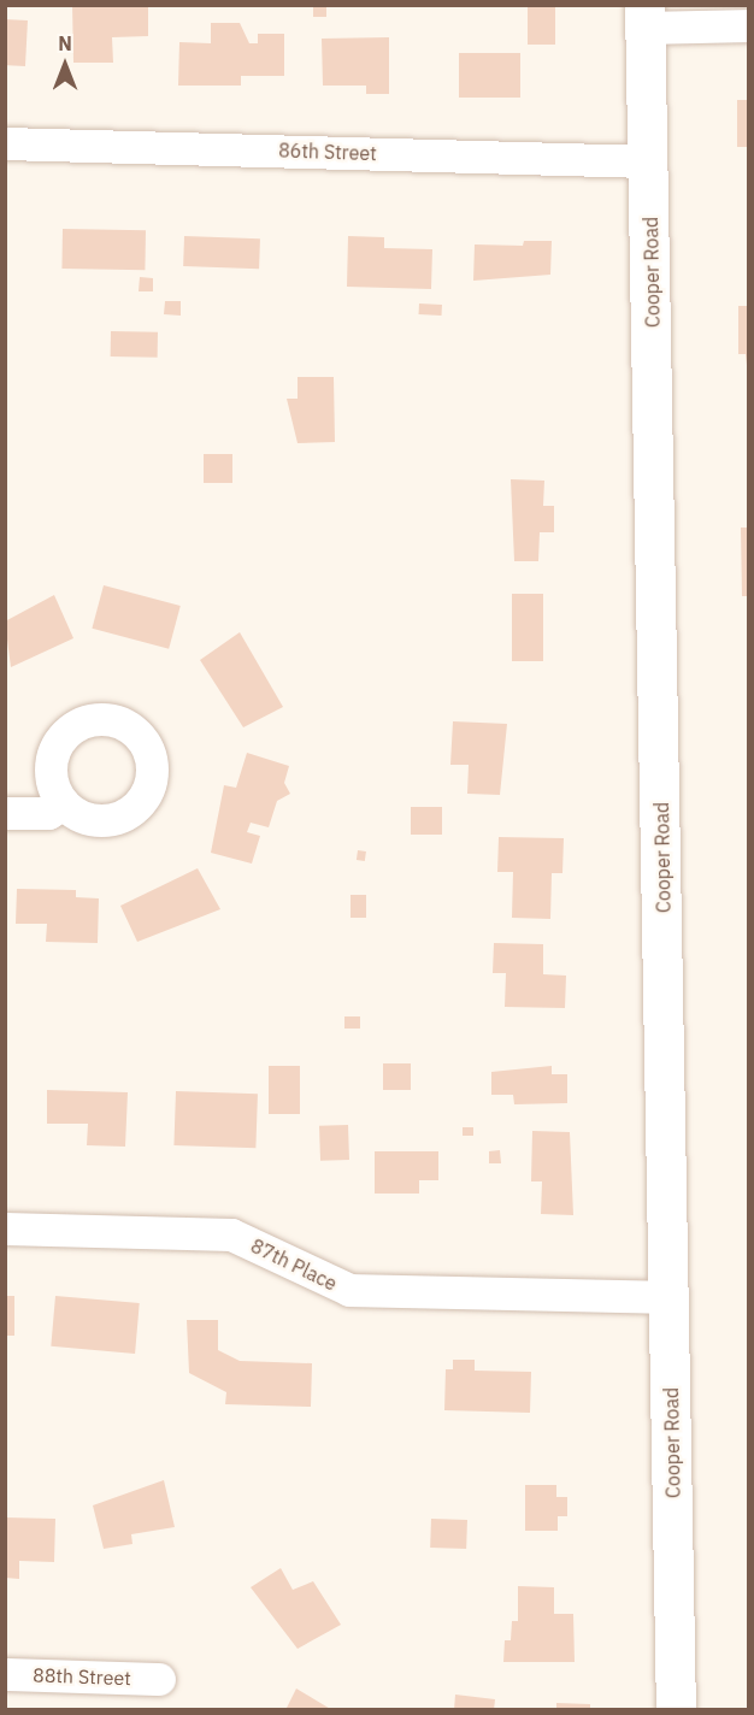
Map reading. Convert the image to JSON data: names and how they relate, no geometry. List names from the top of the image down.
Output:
{
  "streets": {
    "street": [
      "86th Street",
      "Cooper Road",
      "87th Place",
      "88th Street"
    ]
  },
  "crossings": [
    ["86th Street", "Cooper Road"],
    ["Cooper Road", "87th Place"]
  ],
  "north": "top"
}
